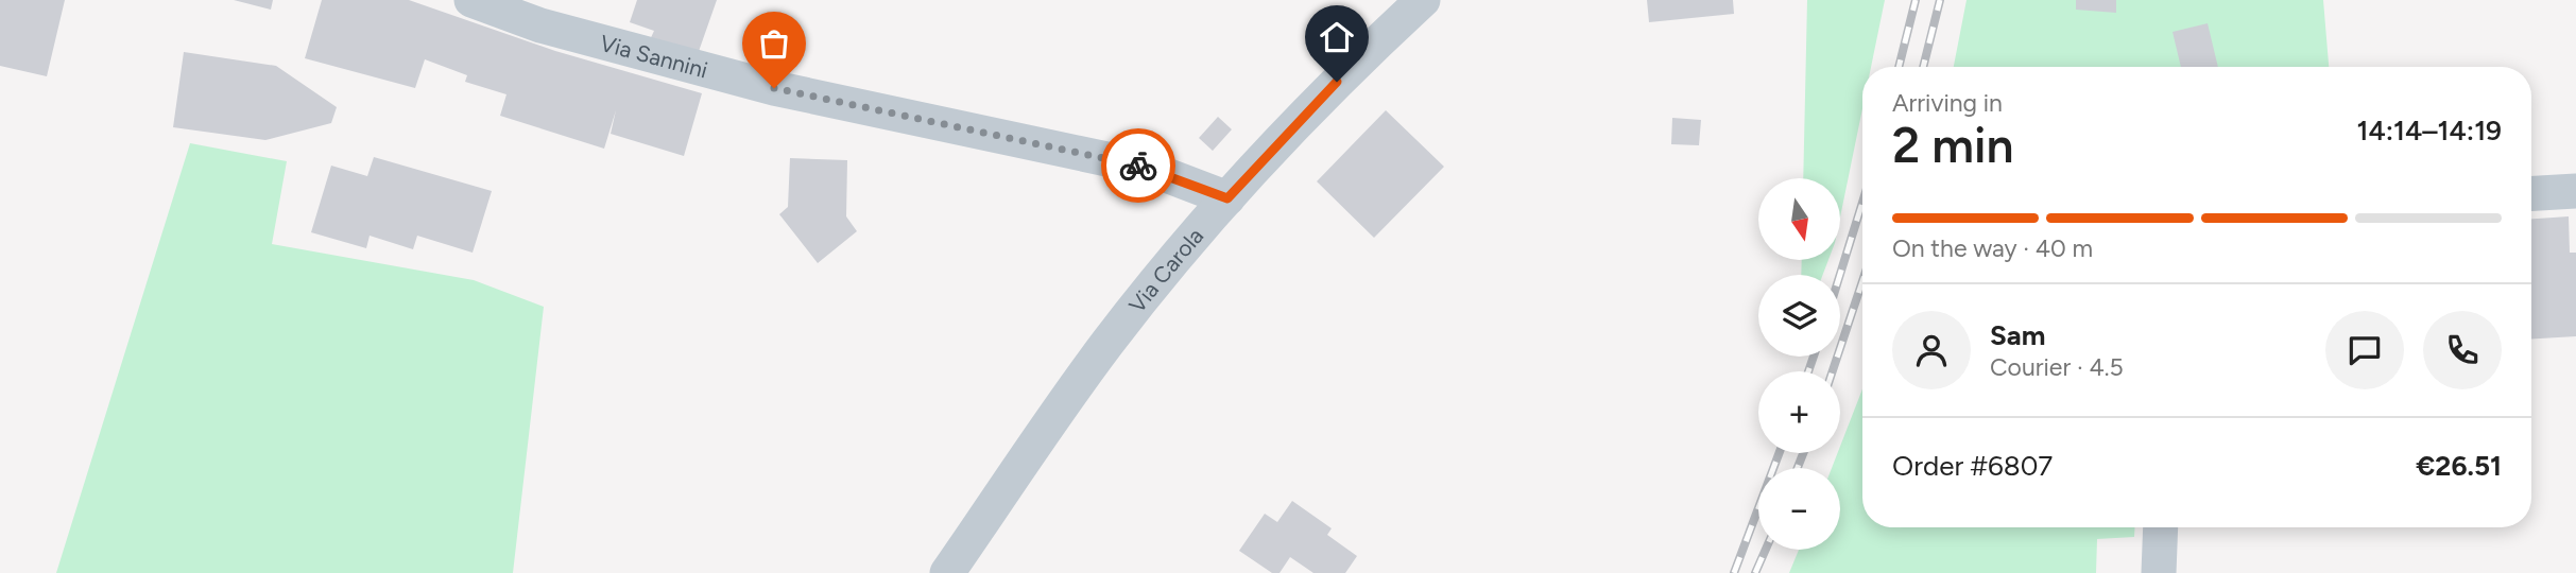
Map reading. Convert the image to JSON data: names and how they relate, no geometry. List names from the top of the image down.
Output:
{
  "streets": {
    "street": ["Via Sannini", "Via Carola"]
  },
  "crossings": [
    ["Via Sannini", "Via Carola"]
  ],
  "north": "bottom",
  "page": {
    "heading": ["2 min", "Arriving in", "14:14–14:19"],
    "panel": [
      "Sam",
      "Courier · 4.5",
      "Order #6807",
      "€26.51"
    ],
    "map_buttons": ["+", "−"],
    "bar": "On the way · 40 m"
  }
}
